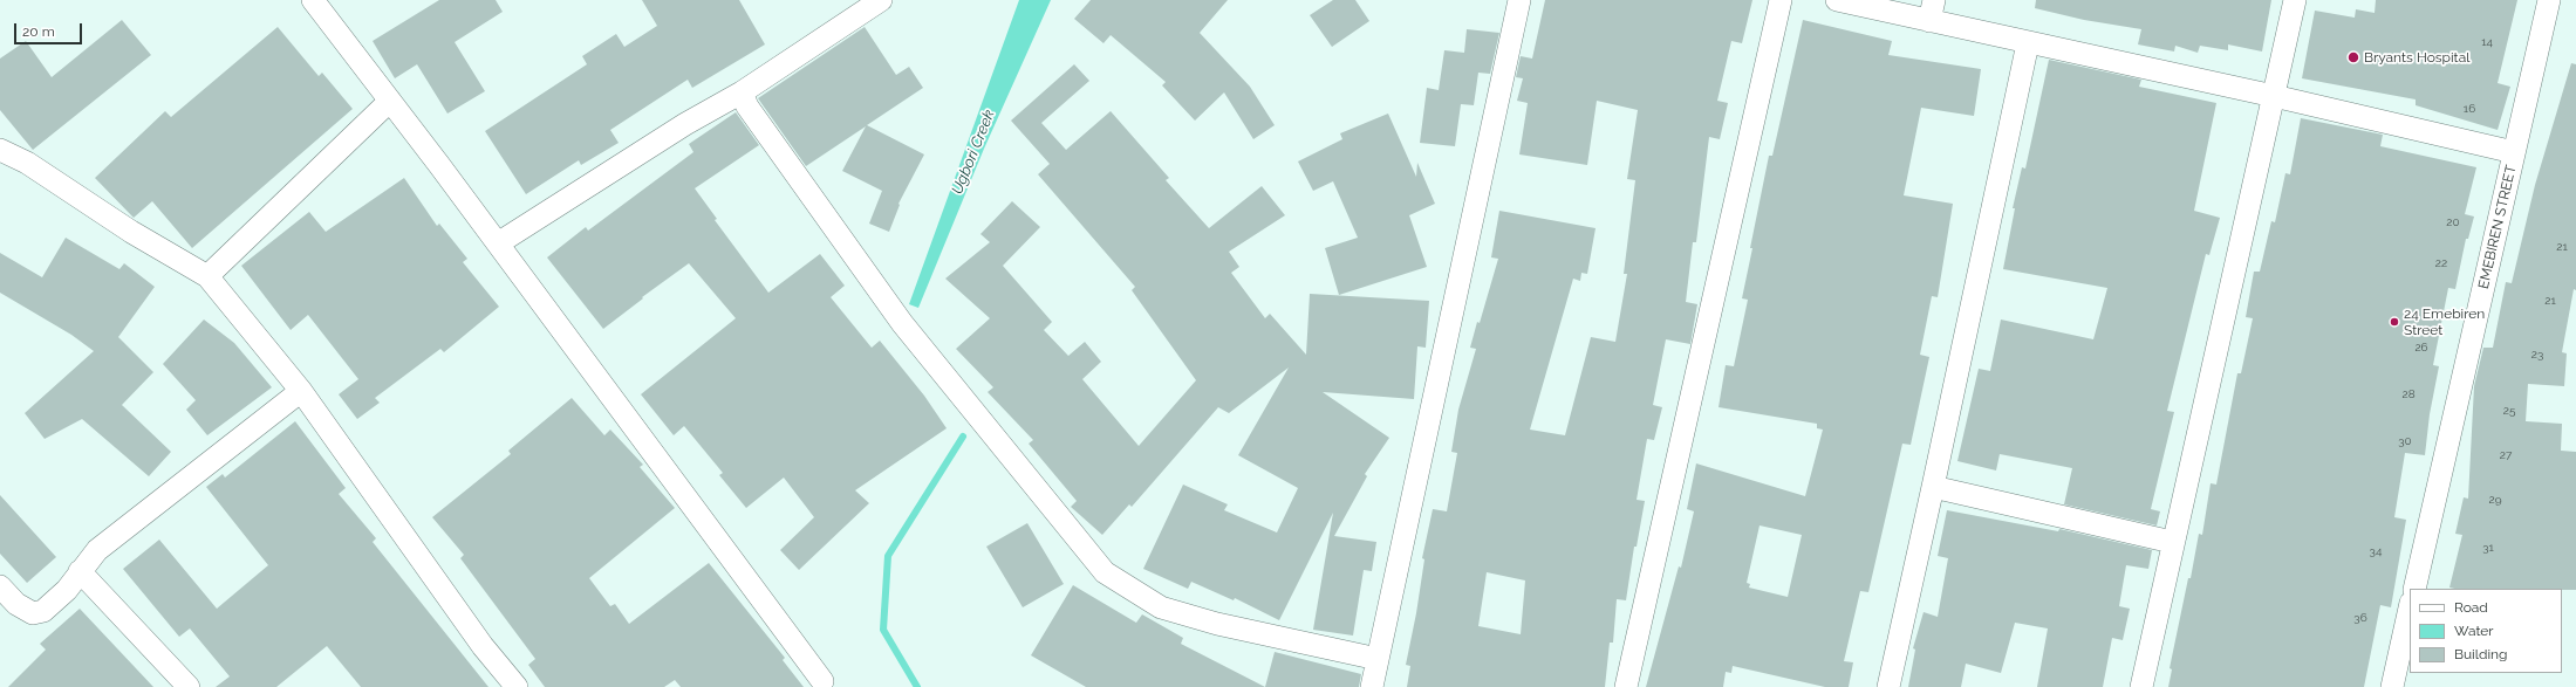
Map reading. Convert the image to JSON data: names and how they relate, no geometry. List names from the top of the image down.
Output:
{
  "streets": {
    "street": ["EMEBIREN STREET"]
  },
  "water": ["Ugbori Creek"],
  "places": ["Bryants Hospital", "24 Emebiren Street"],
  "house_numbers": [
    "14",
    "16",
    "20",
    "21",
    "22",
    "21",
    "26",
    "23",
    "28",
    "25",
    "30",
    "27",
    "29",
    "31",
    "34",
    "36"
  ],
  "legend": ["Road", "Water", "Building"],
  "scale_bar": "20 m"
}
